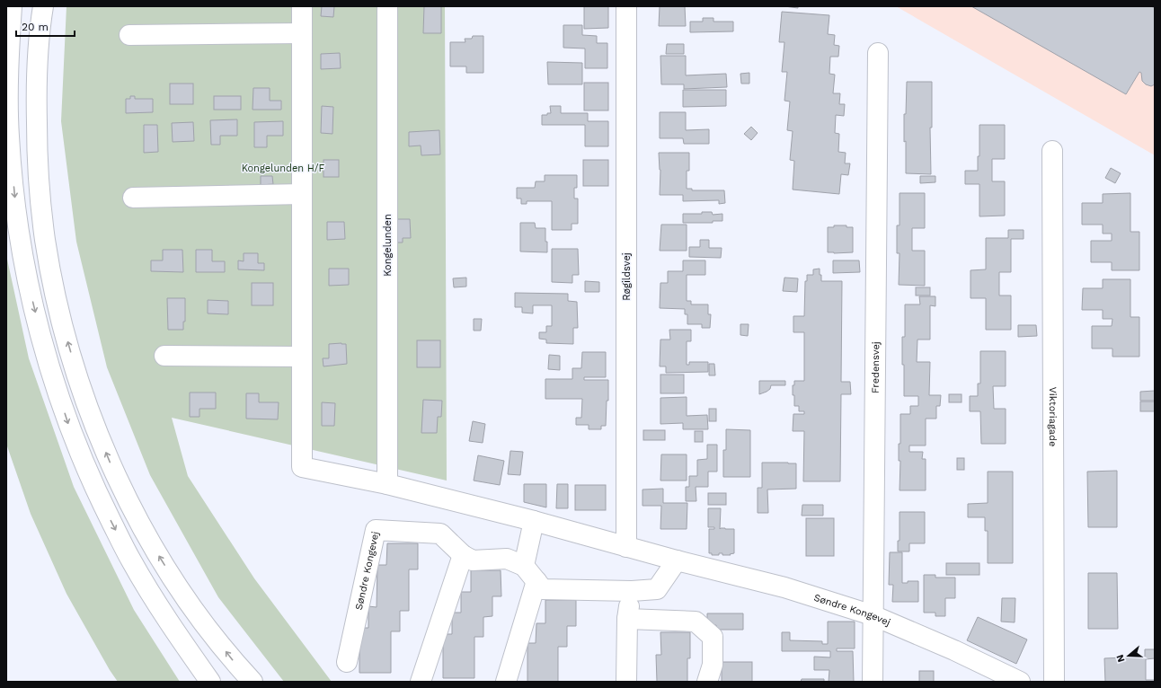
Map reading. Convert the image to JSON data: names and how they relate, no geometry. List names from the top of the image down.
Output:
{
  "streets": {
    "main road": [
      "Kongelunden",
      "Røgildsvej",
      "Fredensvej",
      "Viktoriagade",
      "Søndre Kongevej"
    ]
  },
  "crossings": [
    ["Kongelunden", "Søndre Kongevej"],
    ["Røgildsvej", "Søndre Kongevej"],
    ["Fredensvej", "Søndre Kongevej"]
  ],
  "parks": ["Kongelunden H/F"],
  "scale_bar": "20 m",
  "north": "left"
}
